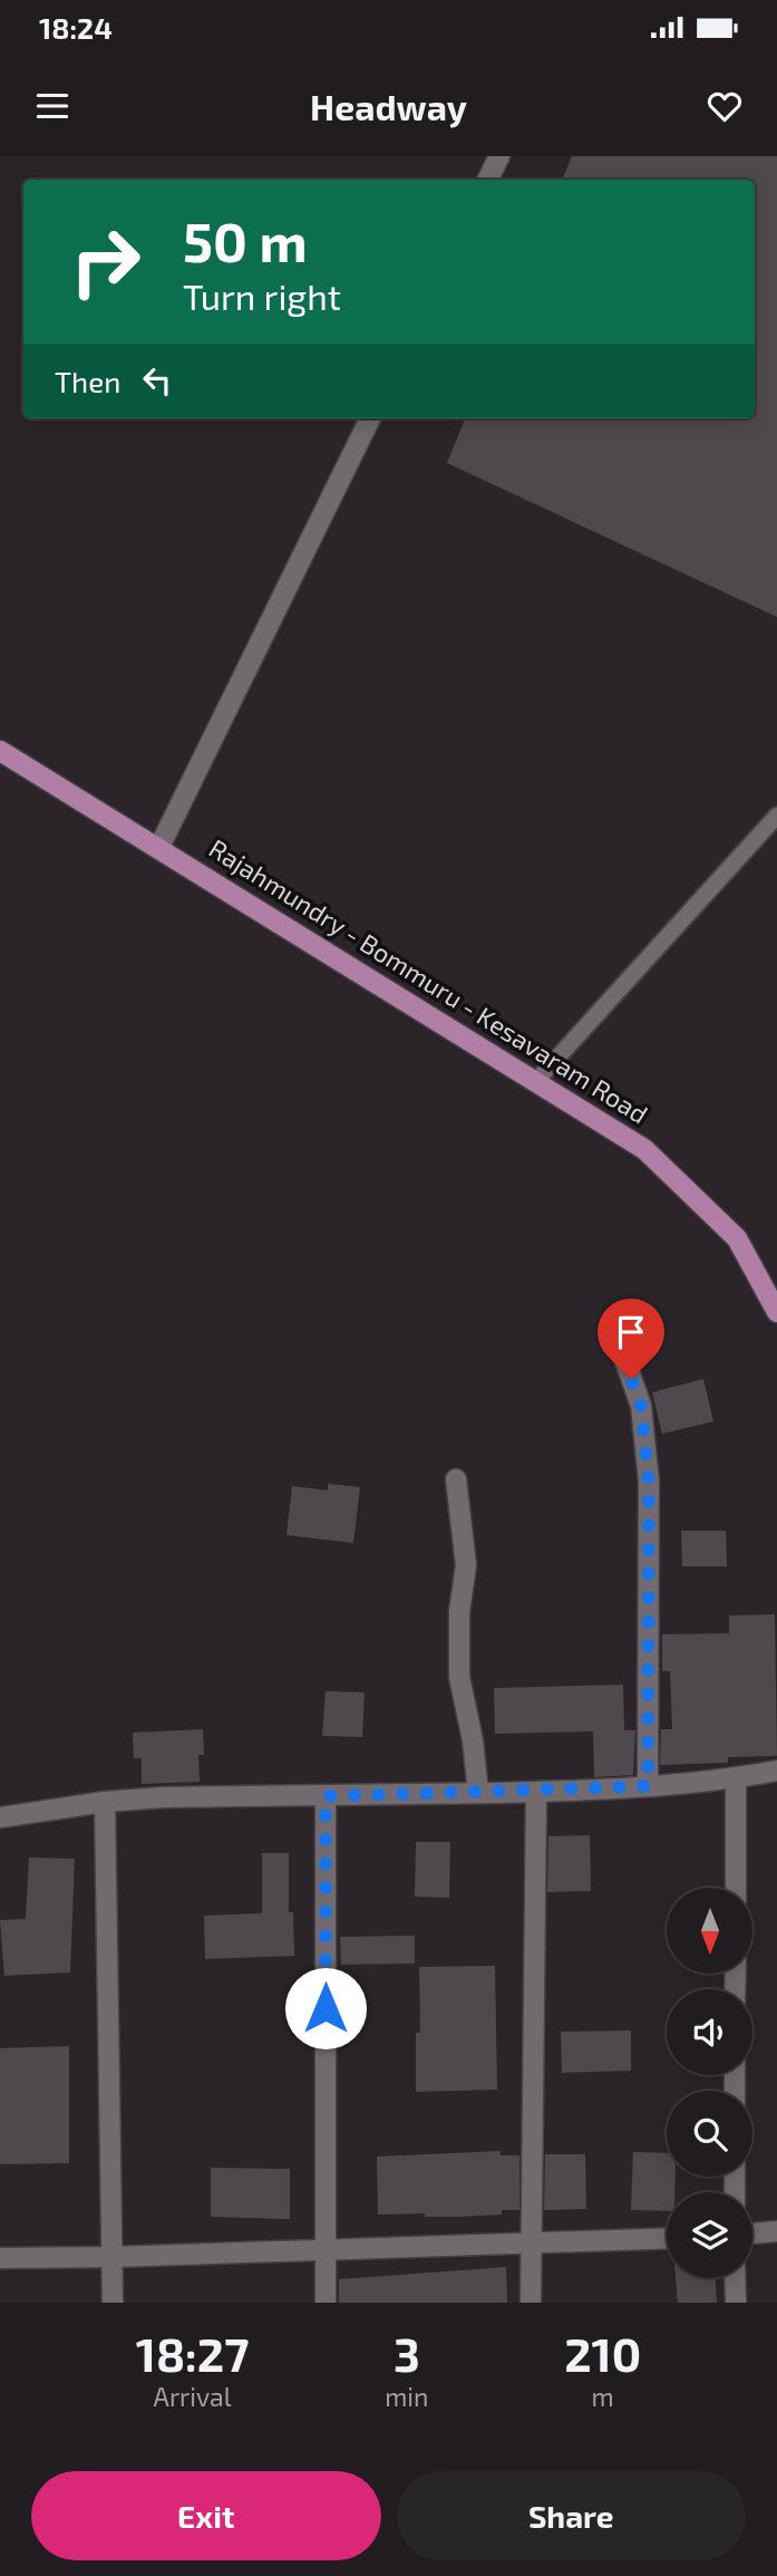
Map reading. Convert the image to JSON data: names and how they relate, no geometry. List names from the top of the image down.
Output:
{
  "streets": {
    "main road": ["Rajahmundry - Bommuru - Kesavaram Road"]
  },
  "north": "bottom",
  "page": {
    "status": "18:24",
    "header": "Headway",
    "turn": ["50 m", "Turn right"],
    "then": "Then",
    "eta": [
      "18:27",
      "Arrival",
      "3",
      "min",
      "210",
      "m"
    ],
    "buttons": ["Exit", "Share"]
  }
}
